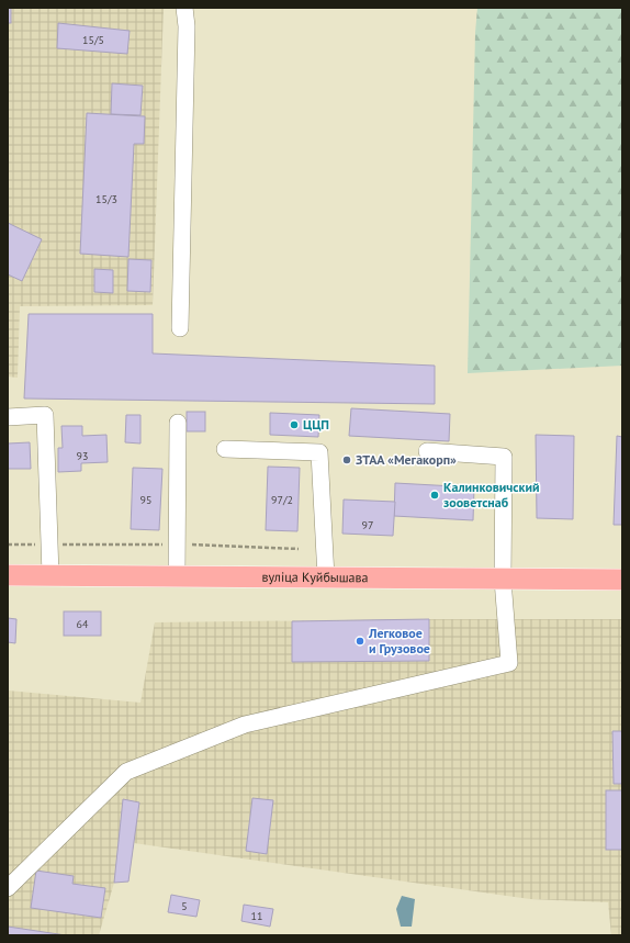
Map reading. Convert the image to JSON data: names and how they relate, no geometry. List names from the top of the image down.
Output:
{
  "streets": {
    "main road": ["вуліца Куйбышава"]
  },
  "places": [
    "ЦЦП",
    "ЗТАА «Мегакорп»",
    "Калинковичский зооветснаб",
    "Легковое и Грузовое"
  ],
  "house_numbers": [
    "15/5",
    "15/3",
    "93",
    "95",
    "97/2",
    "97",
    "64",
    "5",
    "11"
  ]
}
